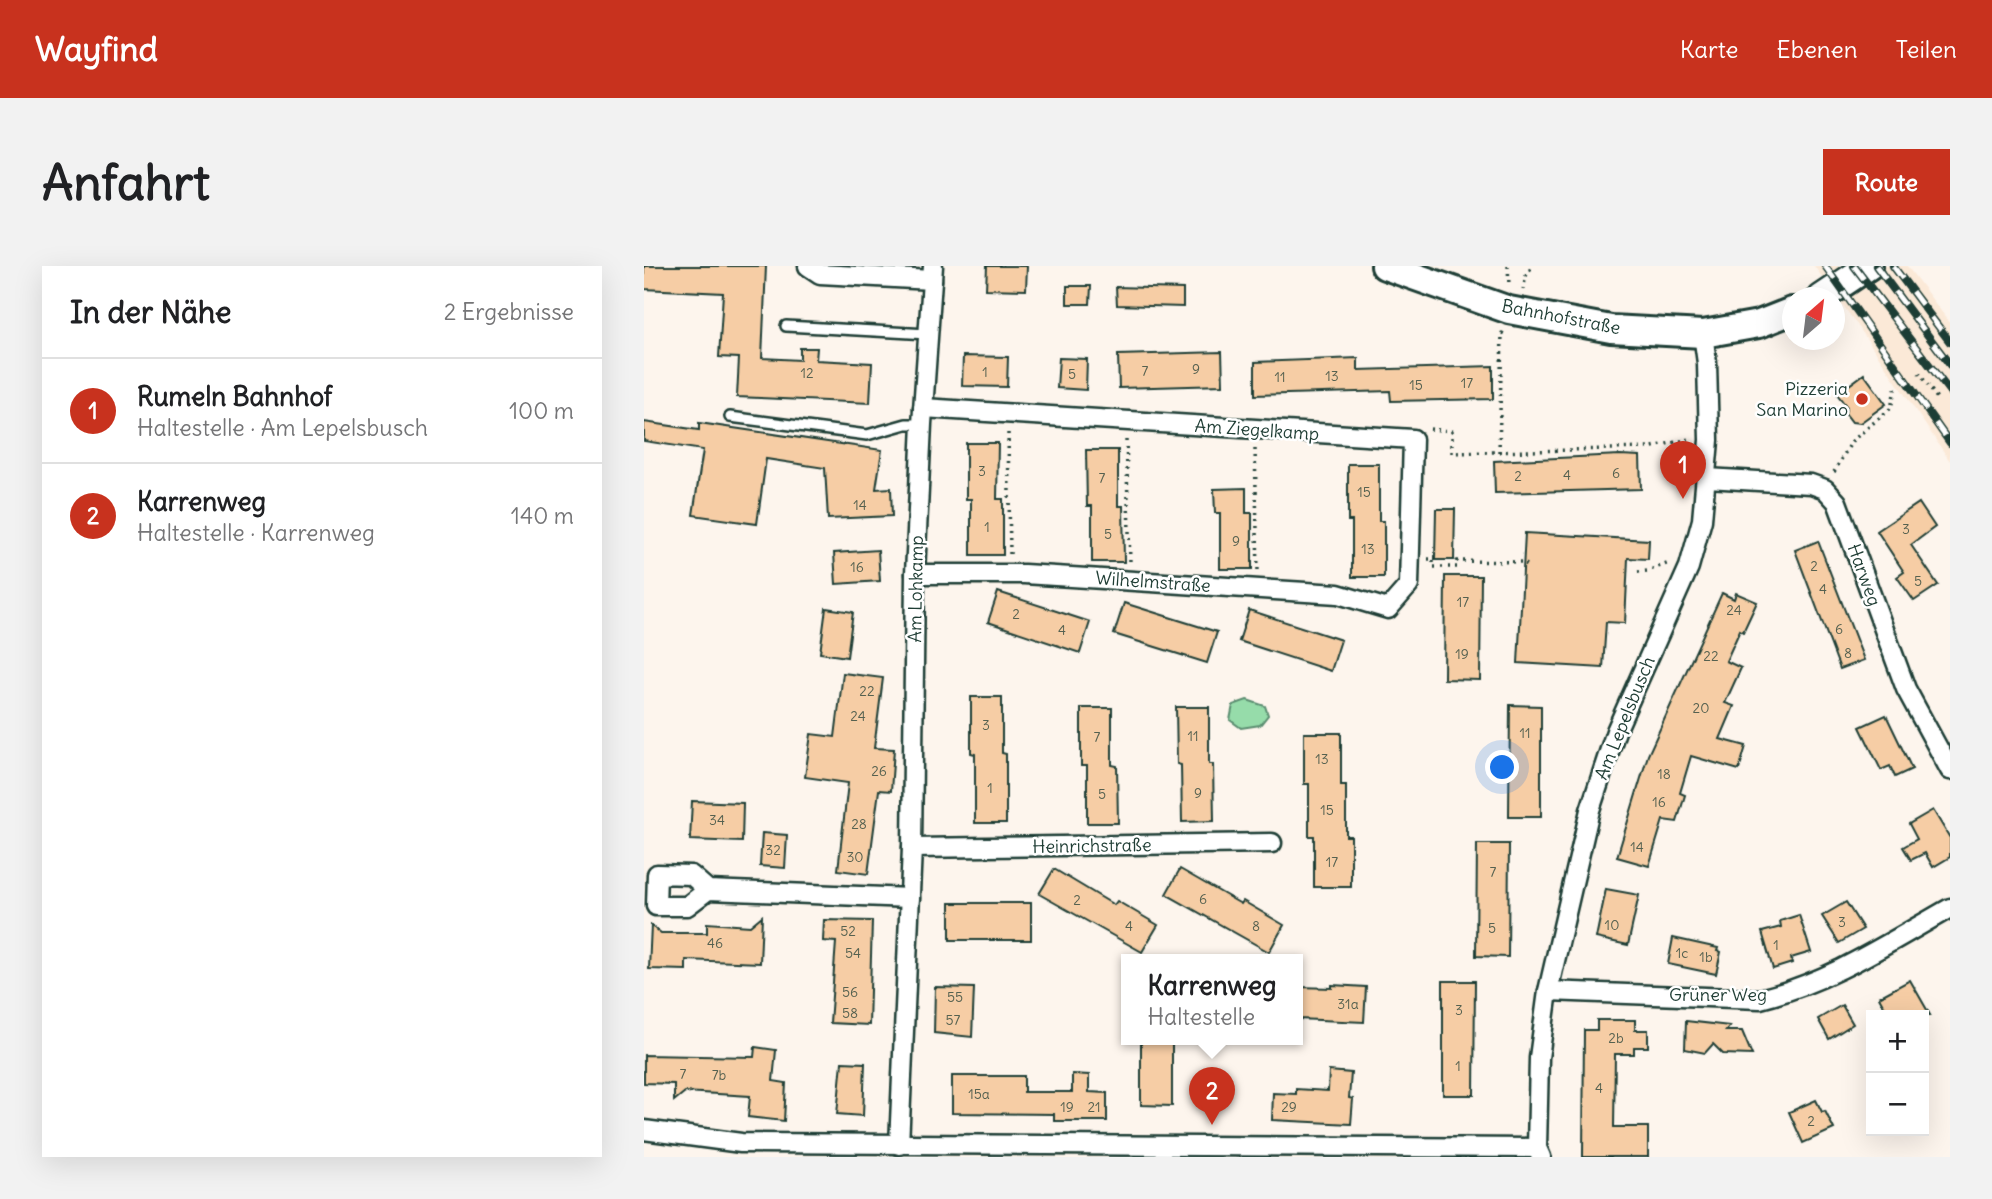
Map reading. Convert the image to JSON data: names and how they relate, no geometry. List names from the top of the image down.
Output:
{
  "streets": {
    "main road": ["Bahnhofstraße"],
    "street": [
      "Am Ziegelkamp",
      "Harweg",
      "Wilhelmstraße",
      "Am Lohkamp",
      "Am Lepelsbusch",
      "Heinrichstraße",
      "Grüner Weg"
    ]
  },
  "crossings": [
    ["Bahnhofstraße", "Am Lepelsbusch"],
    ["Am Ziegelkamp", "Am Lohkamp"],
    ["Wilhelmstraße", "Am Lohkamp"],
    ["Am Lohkamp", "Heinrichstraße"],
    ["Am Lepelsbusch", "Grüner Weg"]
  ],
  "places": ["Pizzeria San Marino"],
  "house_numbers": [
    "9",
    "7",
    "1",
    "12",
    "5",
    "13",
    "11",
    "17",
    "15",
    "3",
    "6",
    "4",
    "2",
    "7",
    "15",
    "14",
    "1",
    "3",
    "5",
    "9",
    "13",
    "2",
    "16",
    "5",
    "4",
    "17",
    "24",
    "2",
    "6",
    "4",
    "8",
    "19",
    "22",
    "22",
    "20",
    "24",
    "3",
    "11",
    "11",
    "7",
    "13",
    "26",
    "18",
    "1",
    "9",
    "5",
    "16",
    "15",
    "34",
    "28",
    "14",
    "32",
    "30",
    "17",
    "7",
    "6",
    "2",
    "3",
    "10",
    "4",
    "8",
    "5",
    "52",
    "46",
    "1",
    "54",
    "1c",
    "1b",
    "56",
    "55",
    "31a",
    "3",
    "58",
    "57",
    "2b",
    "1",
    "7",
    "7b",
    "4",
    "15a",
    "19",
    "21",
    "29",
    "2"
  ],
  "north": "top right",
  "page": {
    "header": "Wayfind",
    "nav": ["Karte", "Ebenen", "Teilen"],
    "buttons": "Route",
    "title": "Anfahrt",
    "heading": ["In der Nähe", "2 Ergebnisse"],
    "list": [
      {
        "mark": "1",
        "name": "Rumeln Bahnhof",
        "note": "Haltestelle · Am Lepelsbusch",
        "value": "100 m"
      },
      {
        "mark": "2",
        "name": "Karrenweg",
        "note": "Haltestelle · Karrenweg",
        "value": "140 m"
      }
    ],
    "pins": ["1", "2"],
    "popup": ["Karrenweg", "Haltestelle"],
    "map_buttons": ["+", "−"]
  }
}
